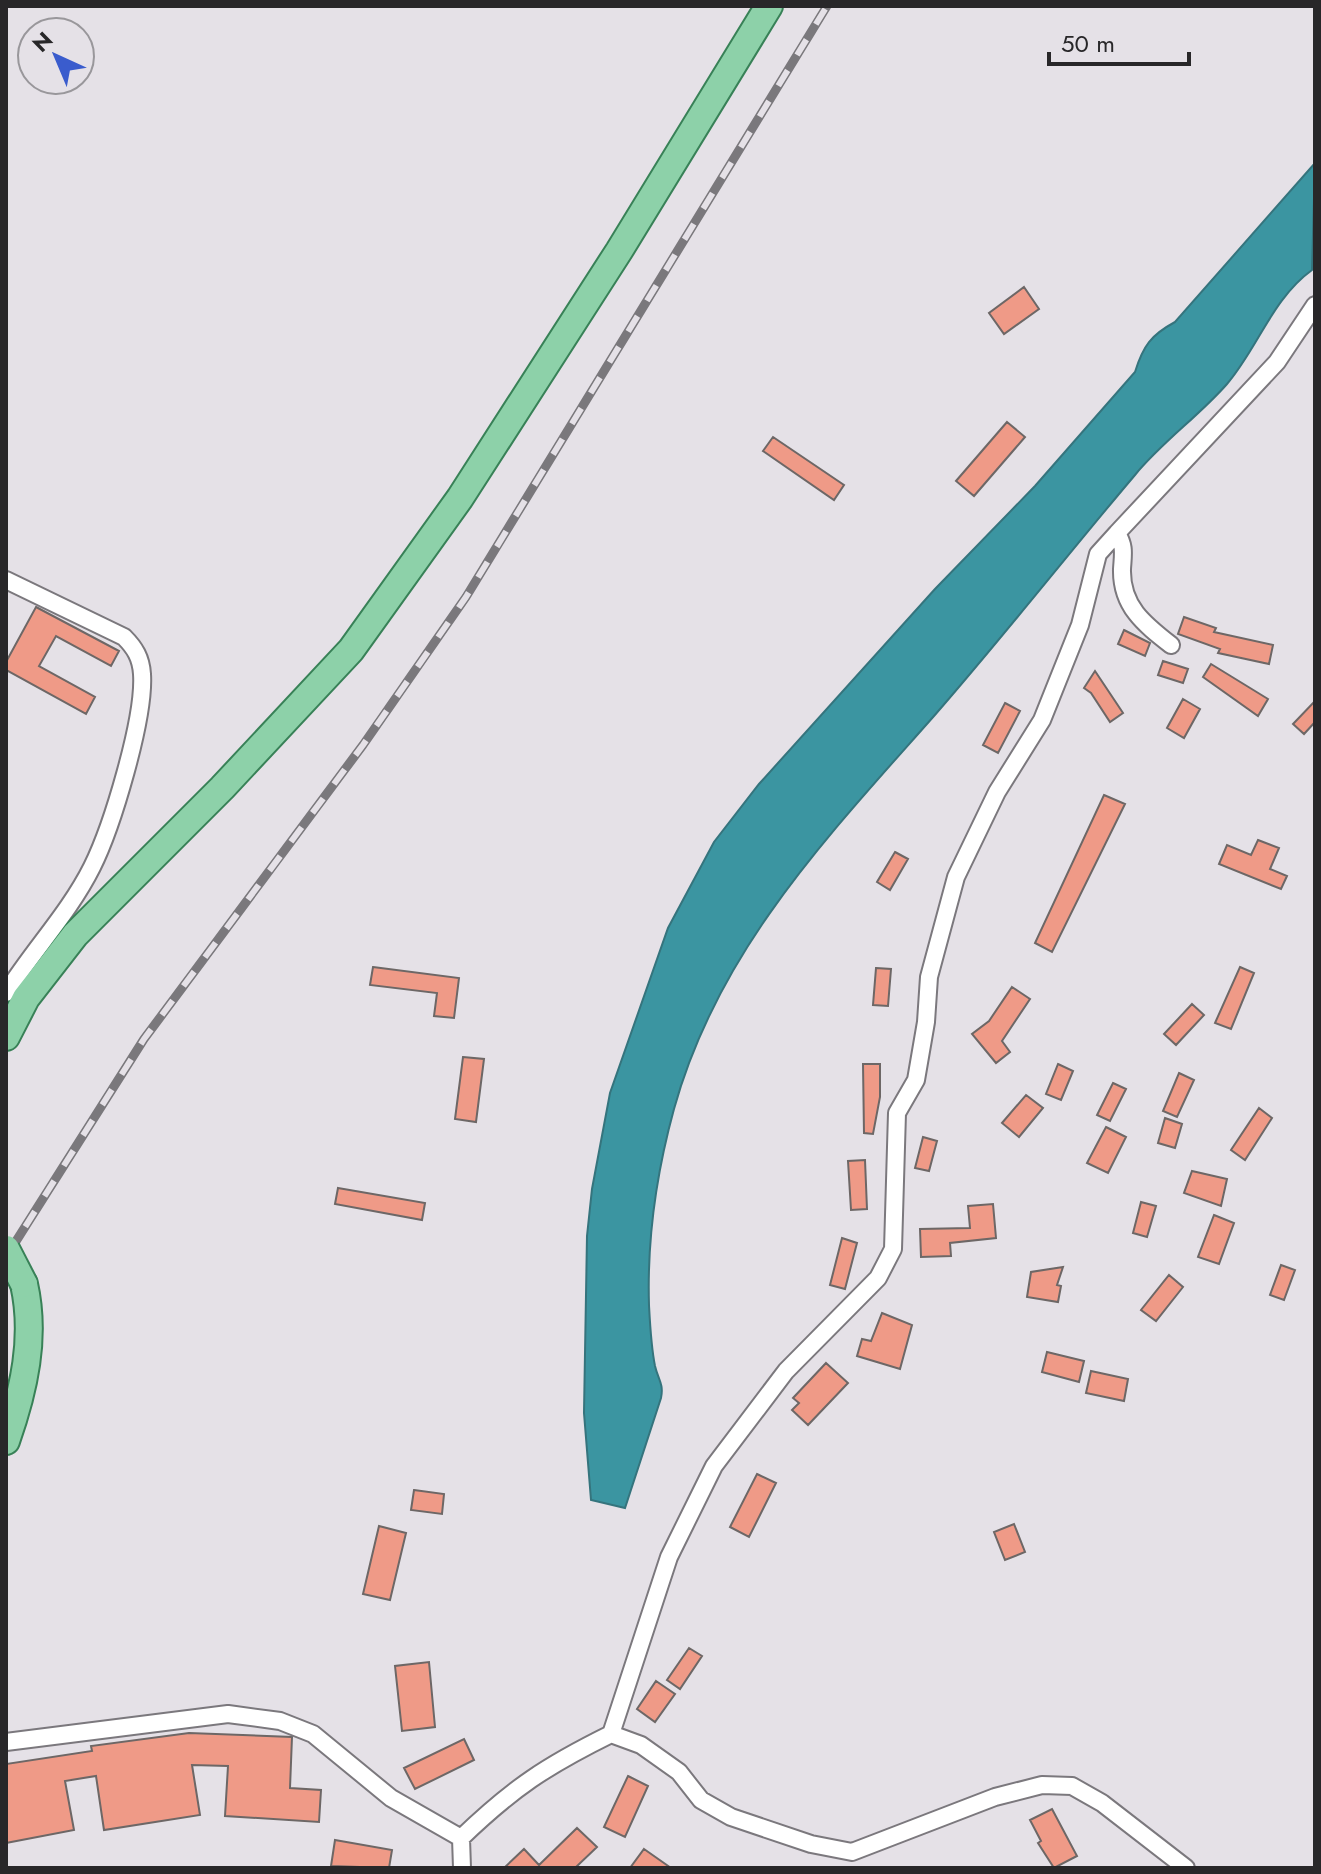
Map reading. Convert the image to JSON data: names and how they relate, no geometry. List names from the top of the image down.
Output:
{
  "scale_bar": "50 m",
  "north": "top left"
}
